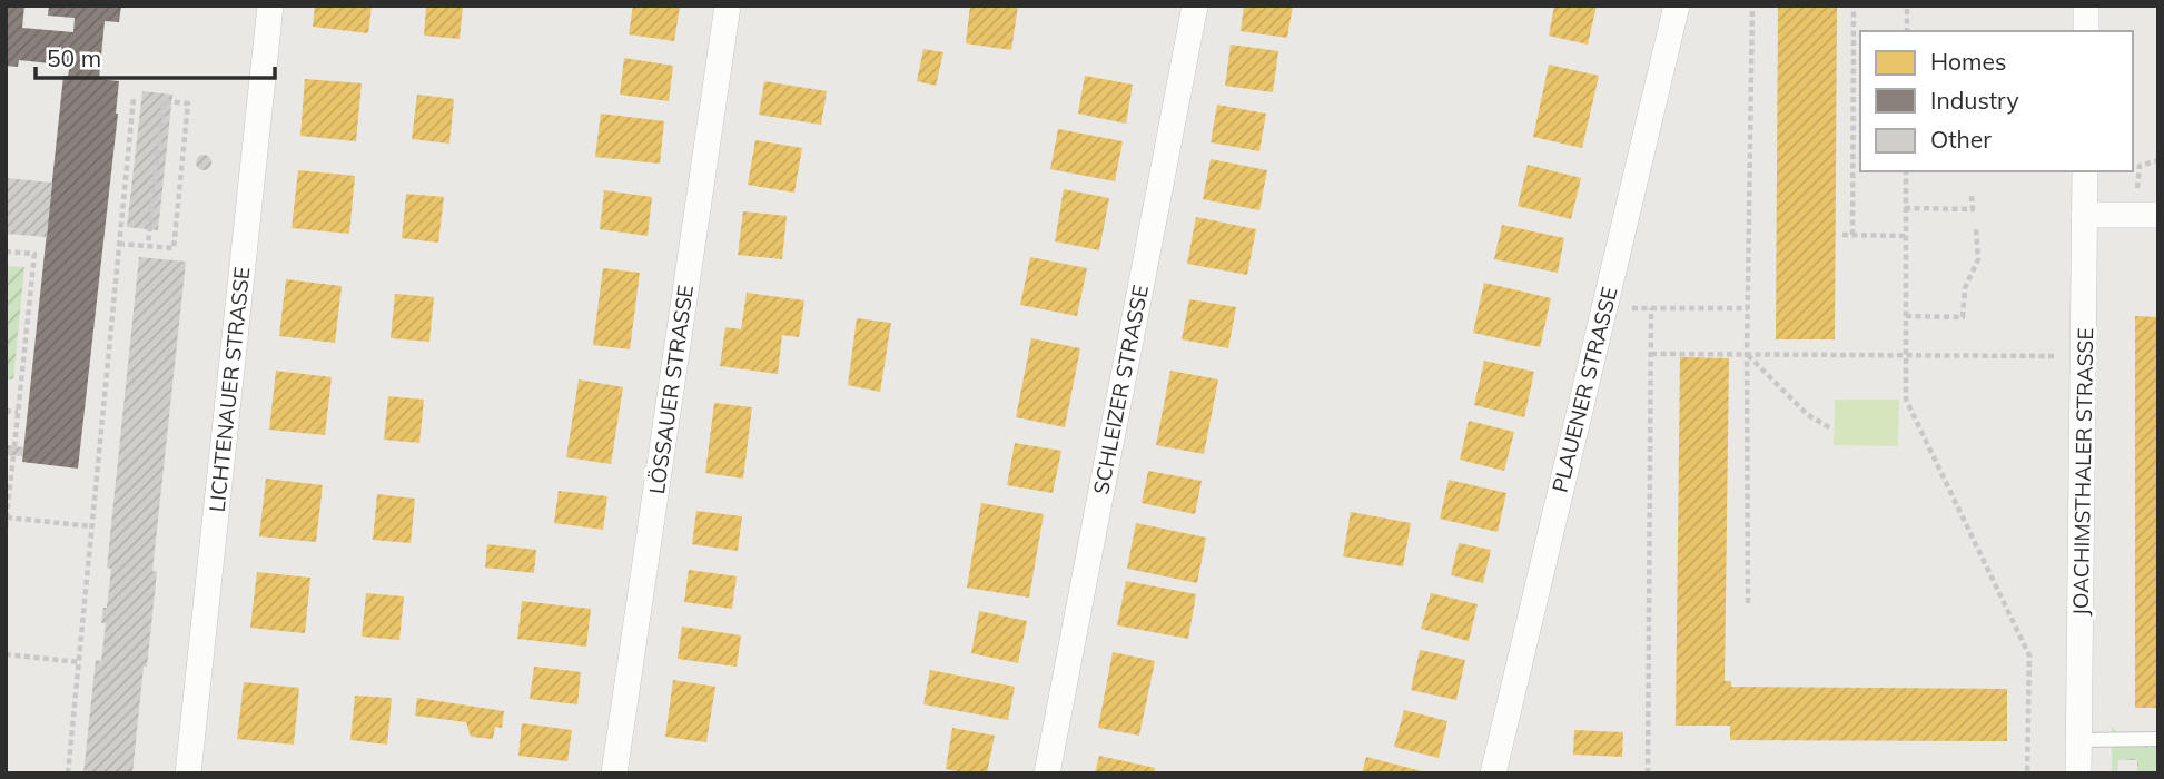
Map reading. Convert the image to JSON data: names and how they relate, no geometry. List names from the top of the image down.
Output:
{
  "streets": {
    "street": [
      "LICHTENAUER STRASSE",
      "LÖSSAUER STRASSE",
      "SCHLEIZER STRASSE",
      "PLAUENER STRASSE",
      "JOACHIMSTHALER STRASSE"
    ]
  },
  "legend": ["Homes", "Industry", "Other"],
  "scale_bar": "50 m"
}
